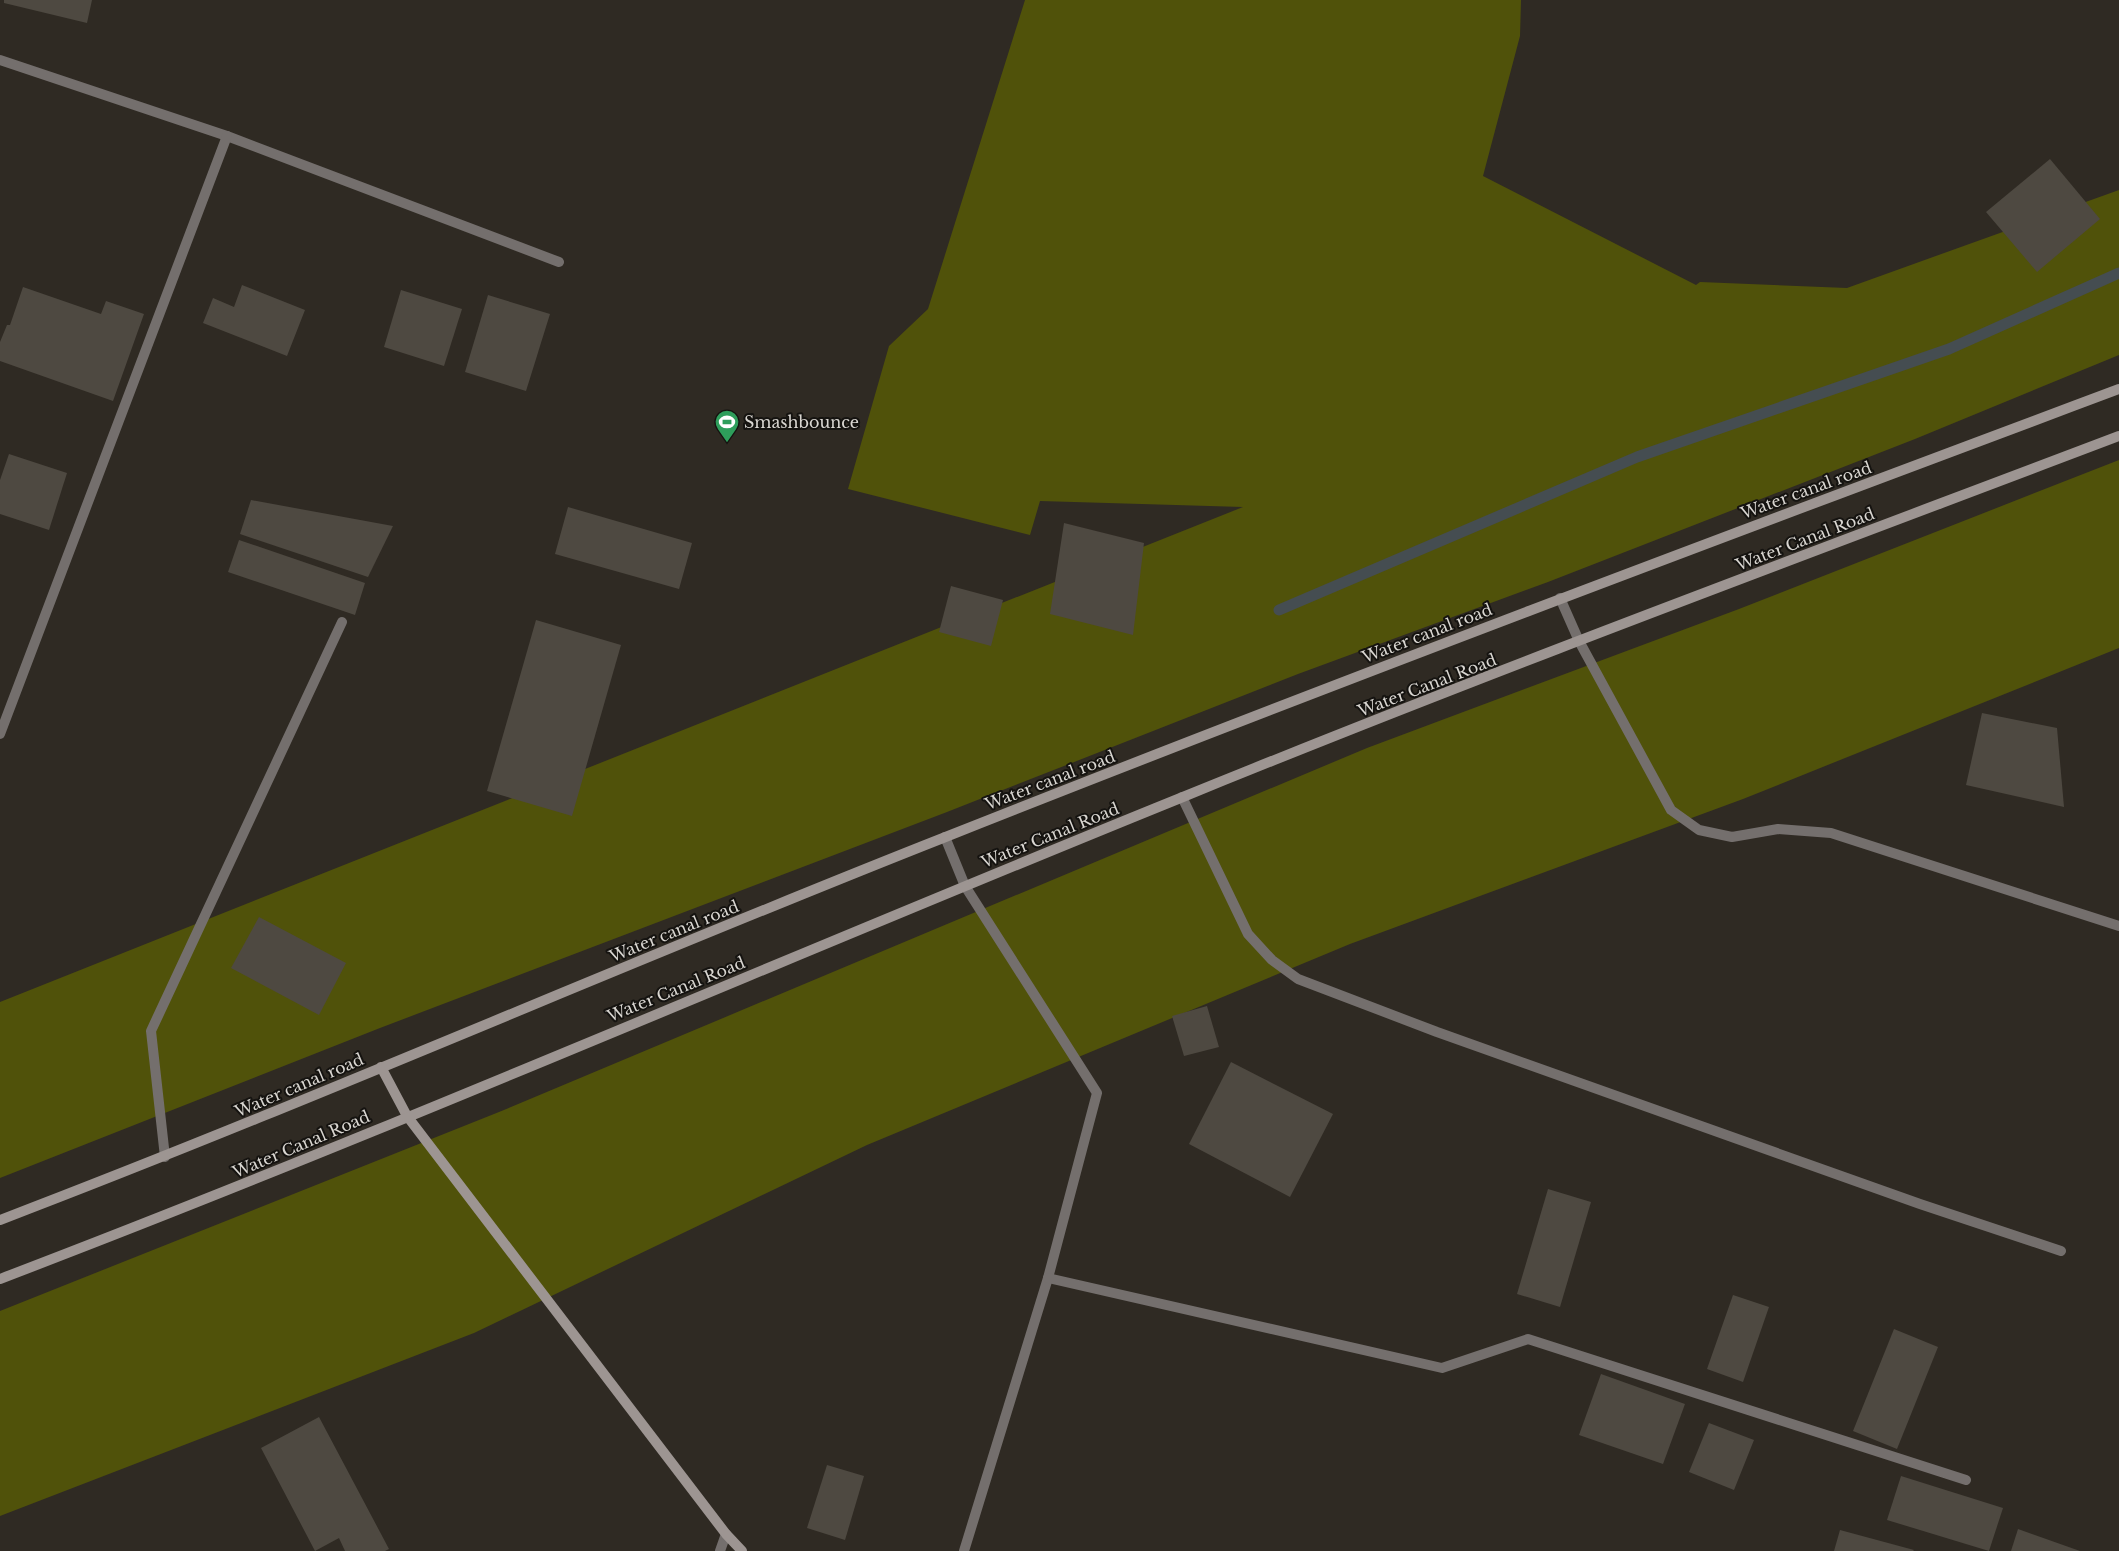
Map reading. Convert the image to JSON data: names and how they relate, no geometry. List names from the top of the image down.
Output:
{
  "streets": {
    "main road": ["Water canal road", "Water Canal Road"]
  },
  "places": {
    "sports": ["Smashbounce"]
  }
}
